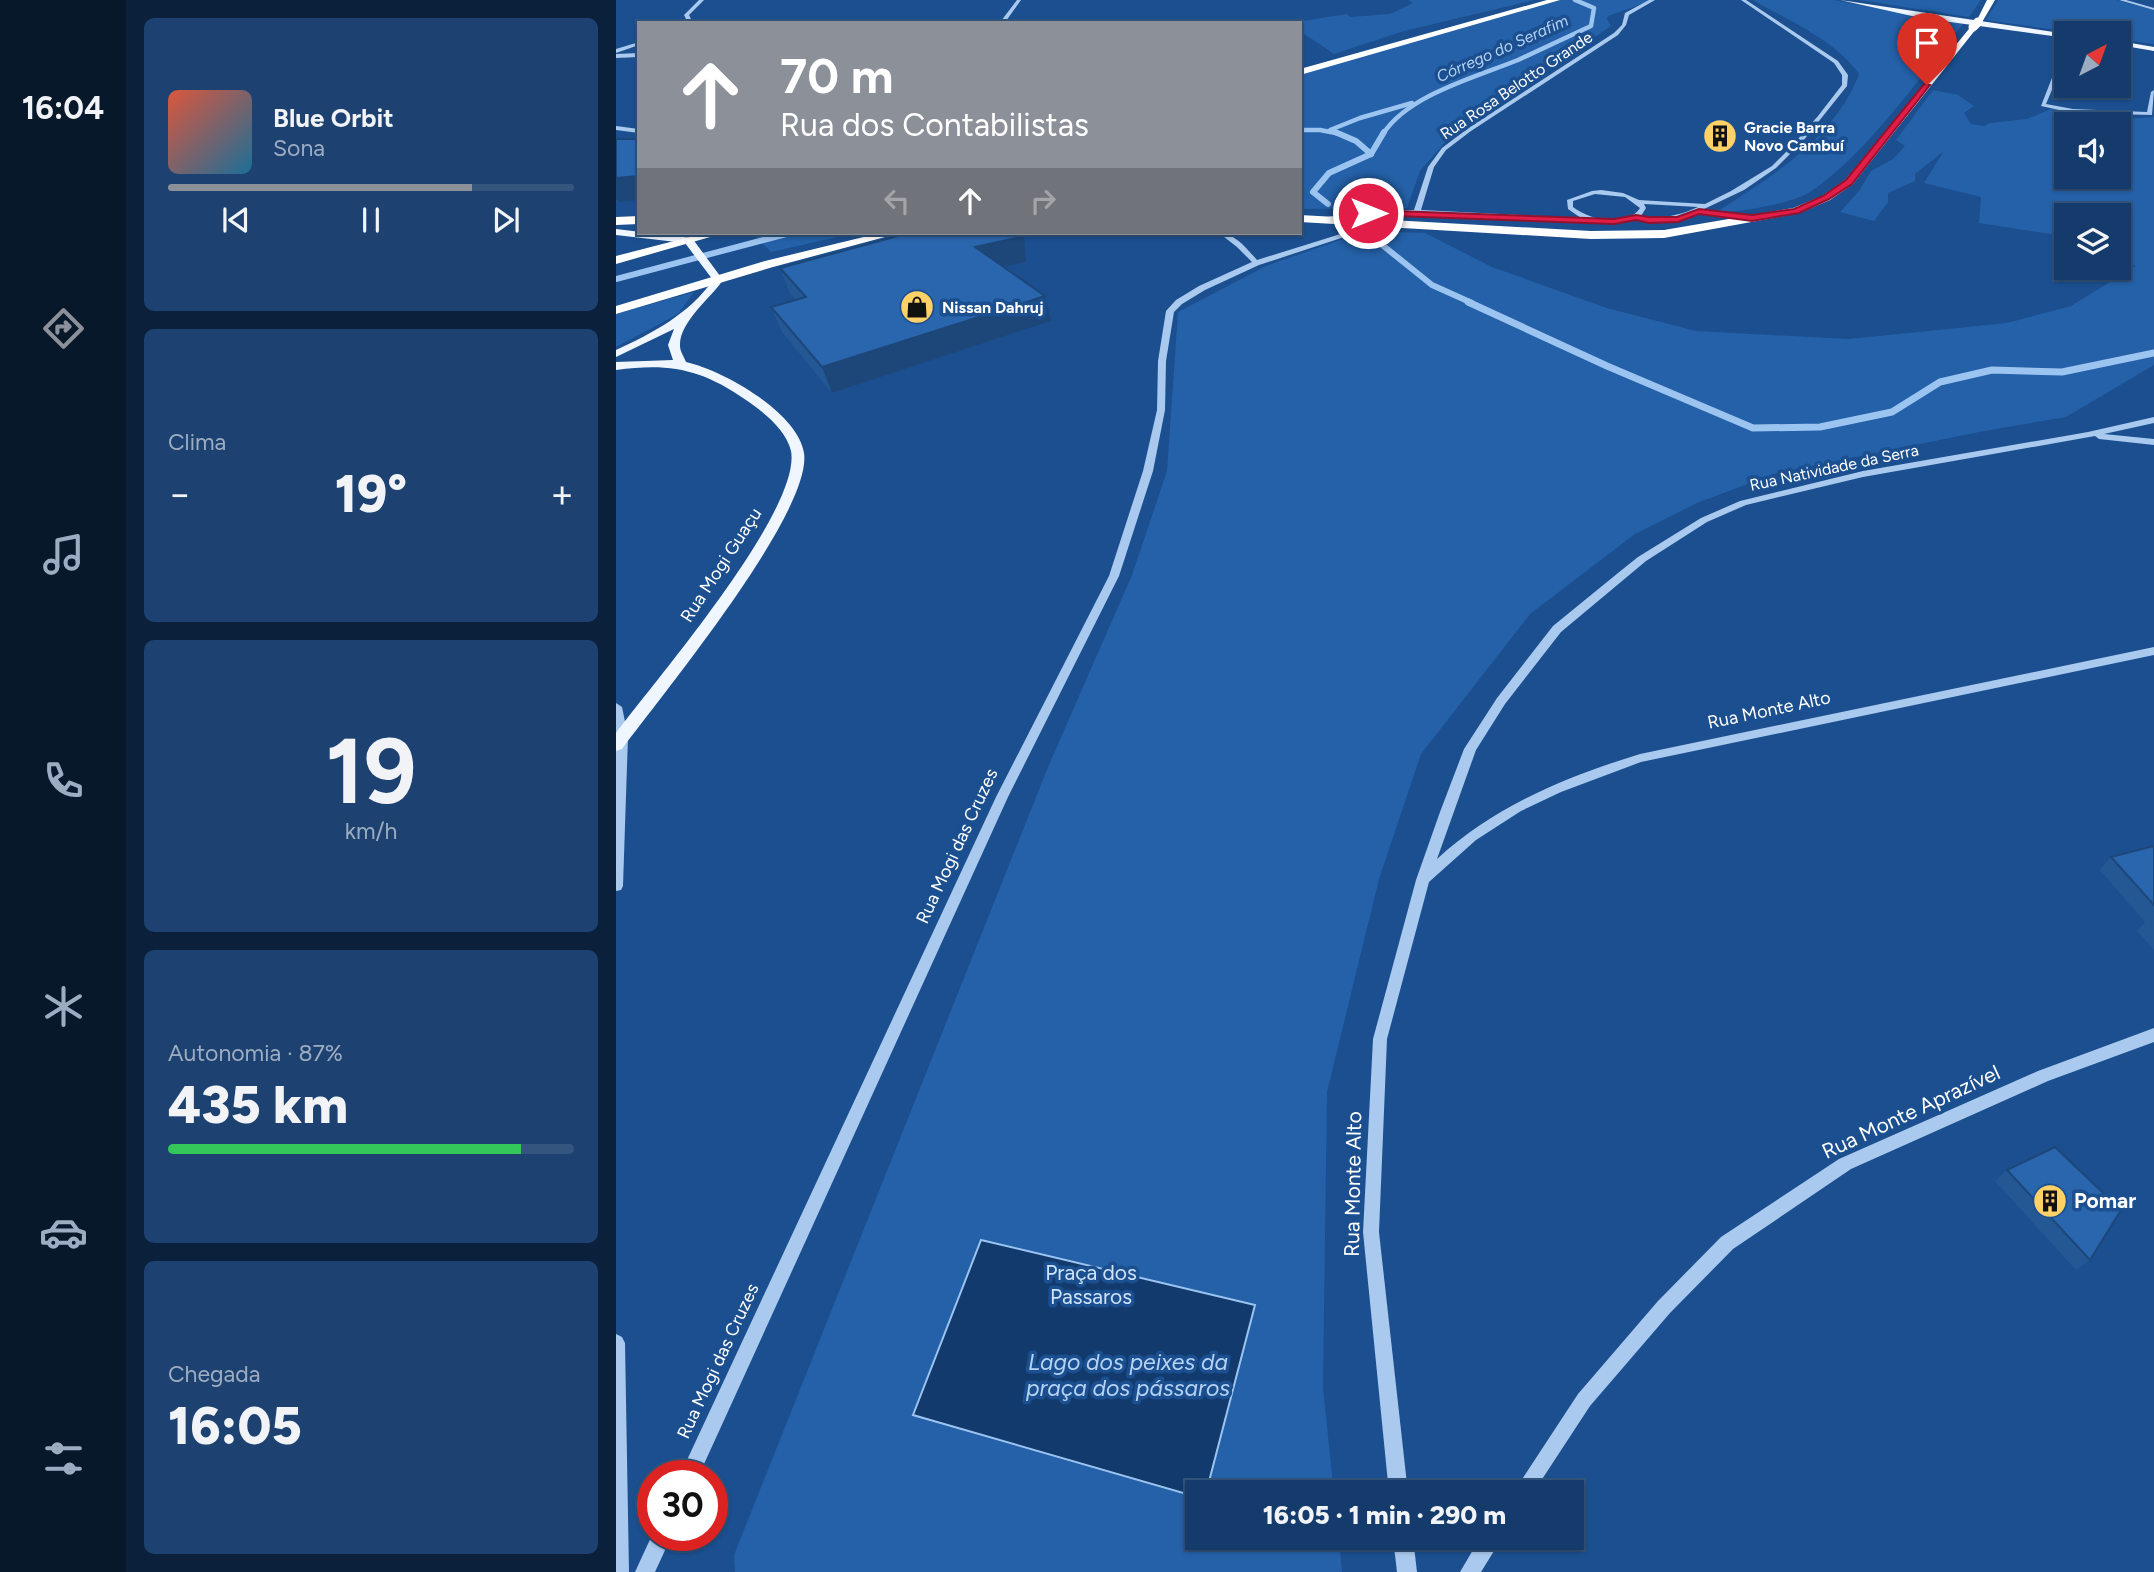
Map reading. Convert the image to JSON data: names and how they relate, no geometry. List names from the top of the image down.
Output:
{
  "streets": {
    "main road": ["Rua Mogi Guaçu"],
    "street": [
      "Rua Rosa Belotto Grande",
      "Rua Natividade da Serra",
      "Rua Monte Alto",
      "Rua Mogi das Cruzes",
      "Rua Monte Aprazível"
    ]
  },
  "crossings": [
    ["Rua Natividade da Serra", "Rua Monte Alto"]
  ],
  "water": ["Córrego do Serafim", "Lago dos peixes da praça dos pássaros"],
  "parks": ["Praça dos Passaros"],
  "places": {
    "building": ["Gracie Barra Novo Cambuí", "Pomar"],
    "shop": ["Nissan Dahruj"]
  },
  "north": "top right",
  "page": {
    "tabs": "16:04",
    "turn": ["70 m", "Rua dos Contabilistas"],
    "song": ["Blue Orbit", "Sona"],
    "tile": [
      "Clima",
      ["19", "km/h"],
      ["Autonomia · 87%", "435 km"],
      ["Chegada", "16:05"]
    ],
    "heat": ["−", "19°", "+"],
    "limit": "30",
    "trip": "16:05 · 1 min · 290 m"
  }
}
